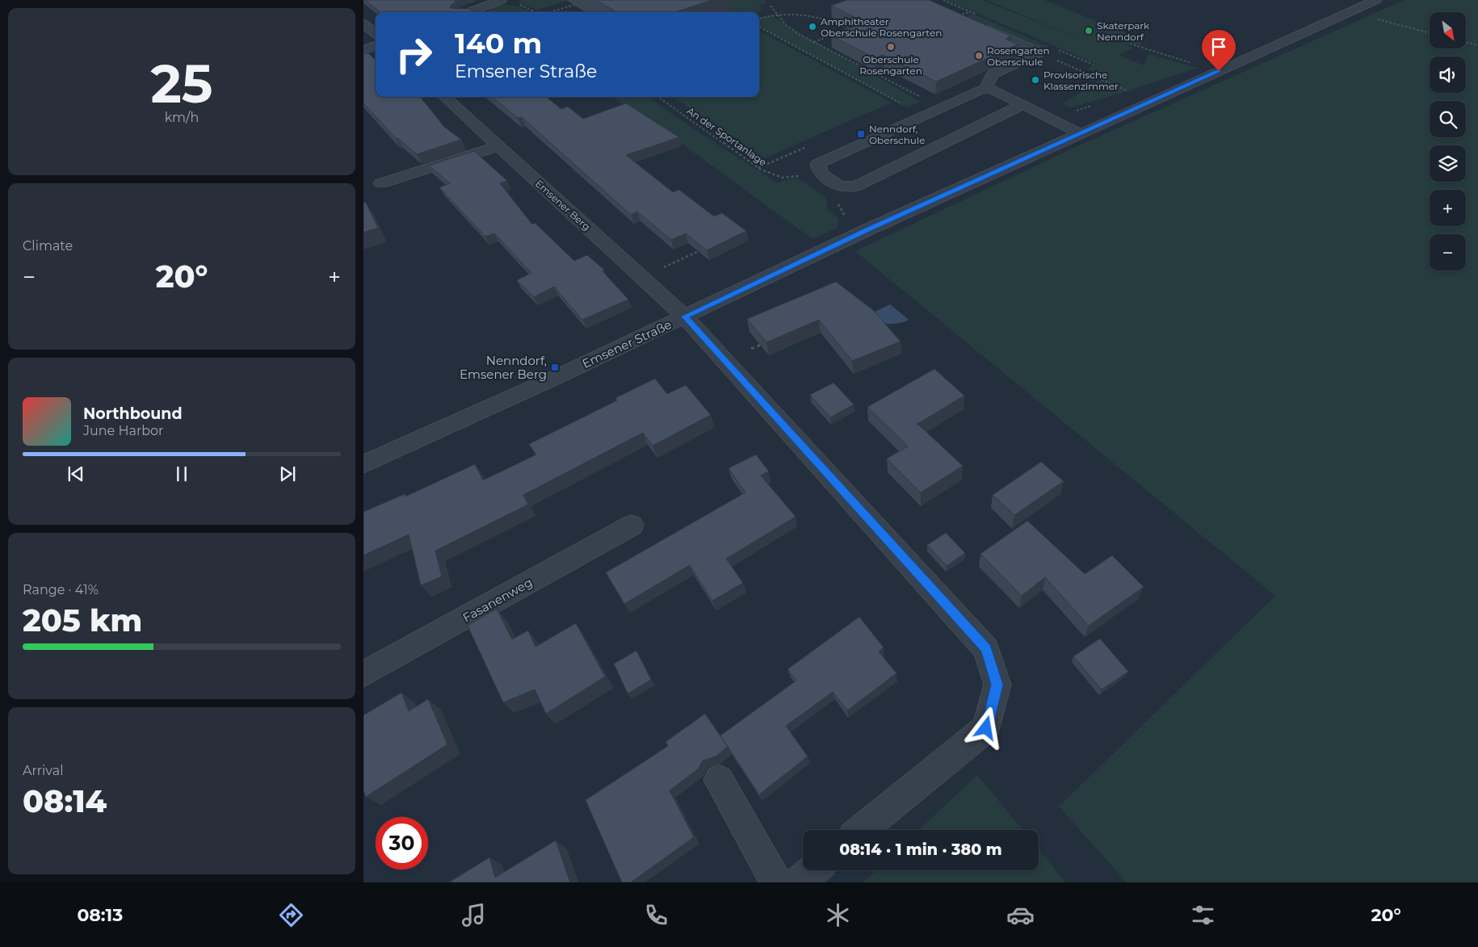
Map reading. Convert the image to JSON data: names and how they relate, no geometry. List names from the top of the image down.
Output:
{
  "streets": {
    "street": ["Emsener Berg", "Emsener Straße", "Fasanenweg"],
    "path": ["An der Sportanlage"]
  },
  "crossings": [
    ["Emsener Berg", "Emsener Straße"]
  ],
  "places": {
    "other": [
      "Amphitheater Oberschule Rosengarten",
      "Skaterpark Nenndorf",
      "Oberschule Rosengarten",
      "Rosengarten Oberschule",
      "Provisorische Klassenzimmer"
    ],
    "transit": ["Nenndorf, Oberschule", "Nenndorf, Emsener Berg"]
  },
  "north": "bottom right",
  "page": {
    "tile": [
      ["25", "km/h"],
      "Climate",
      ["Range · 41%", "205 km"],
      ["Arrival", "08:14"]
    ],
    "map_buttons": ["+", "−"],
    "turn": ["140 m", "Emsener Straße"],
    "heat": ["−", "20°", "+"],
    "song": ["Northbound", "June Harbor"],
    "limit": "30",
    "trip": "08:14 · 1 min · 380 m",
    "tabs": ["08:13", "20°"]
  }
}
